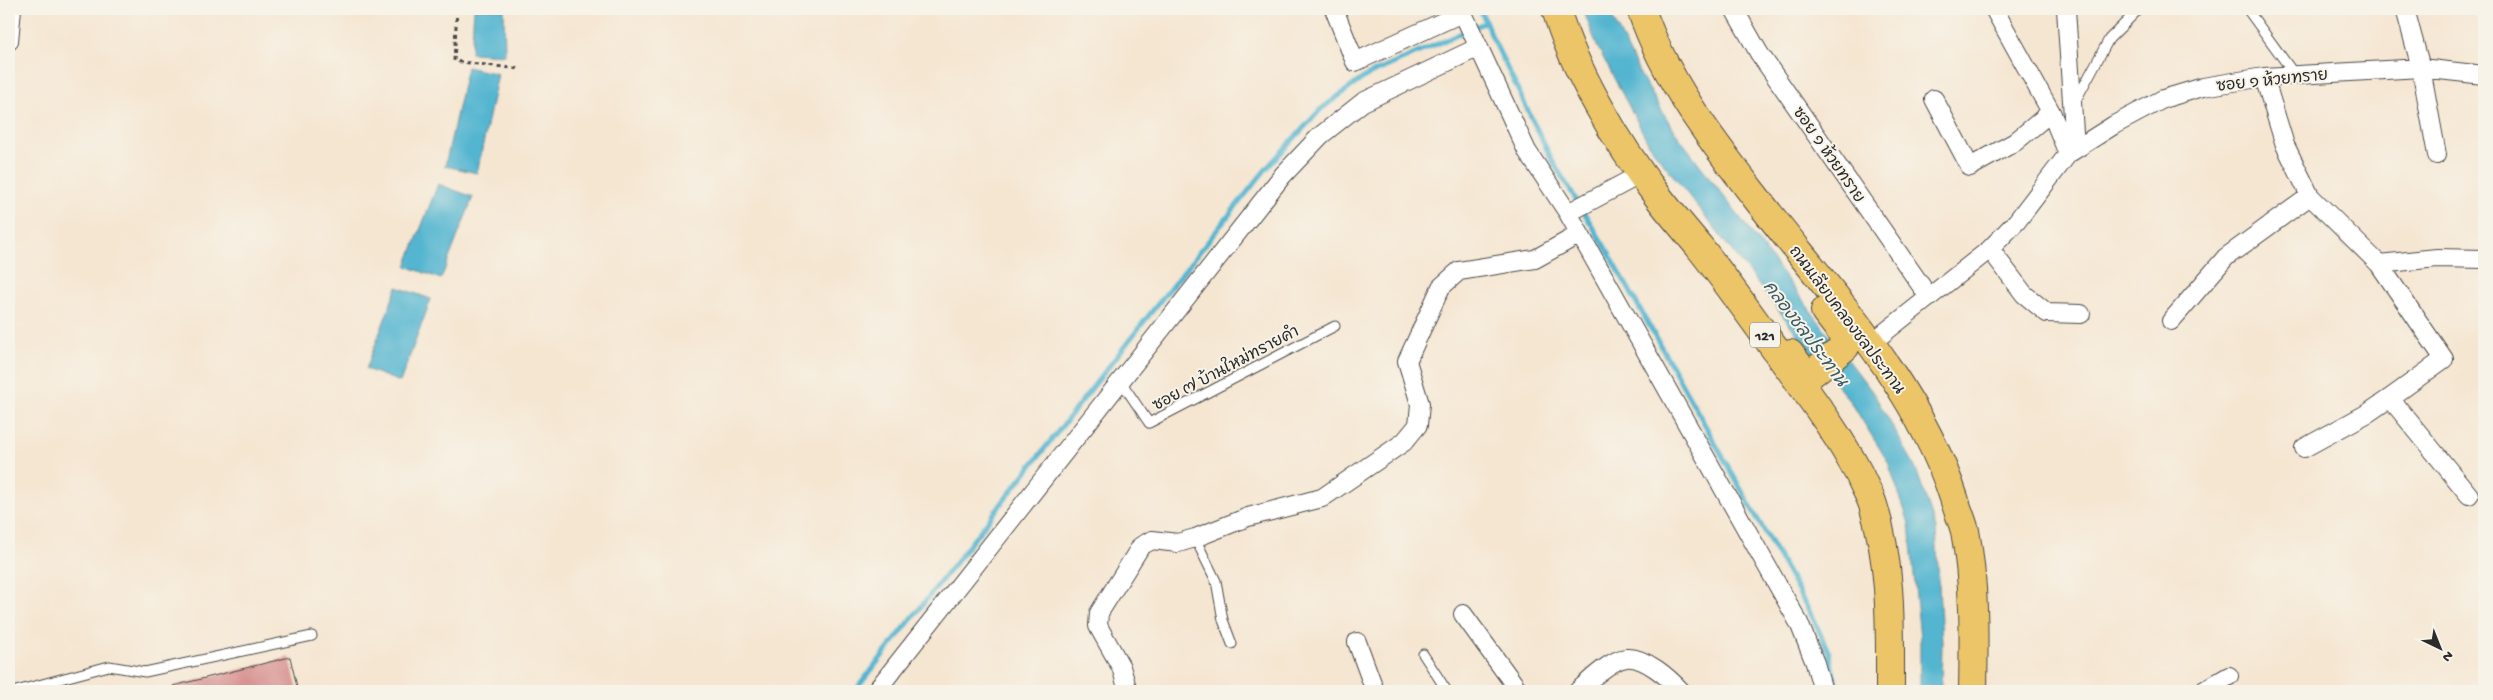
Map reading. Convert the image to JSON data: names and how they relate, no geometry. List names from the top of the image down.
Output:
{
  "streets": {
    "main road": ["ถนนเลียบคลองชลประทาน", "121"],
    "street": ["ซอย ๑ ห้วยทราย"],
    "lane": ["ซอย ๗ บ้านใหม่ทรายคำ"]
  },
  "crossings": [
    ["ซอย ๑ ห้วยทราย", "ถนนเลียบคลองชลประทาน"]
  ],
  "water": ["คลองชลประทาน"],
  "north": "bottom right"
}
